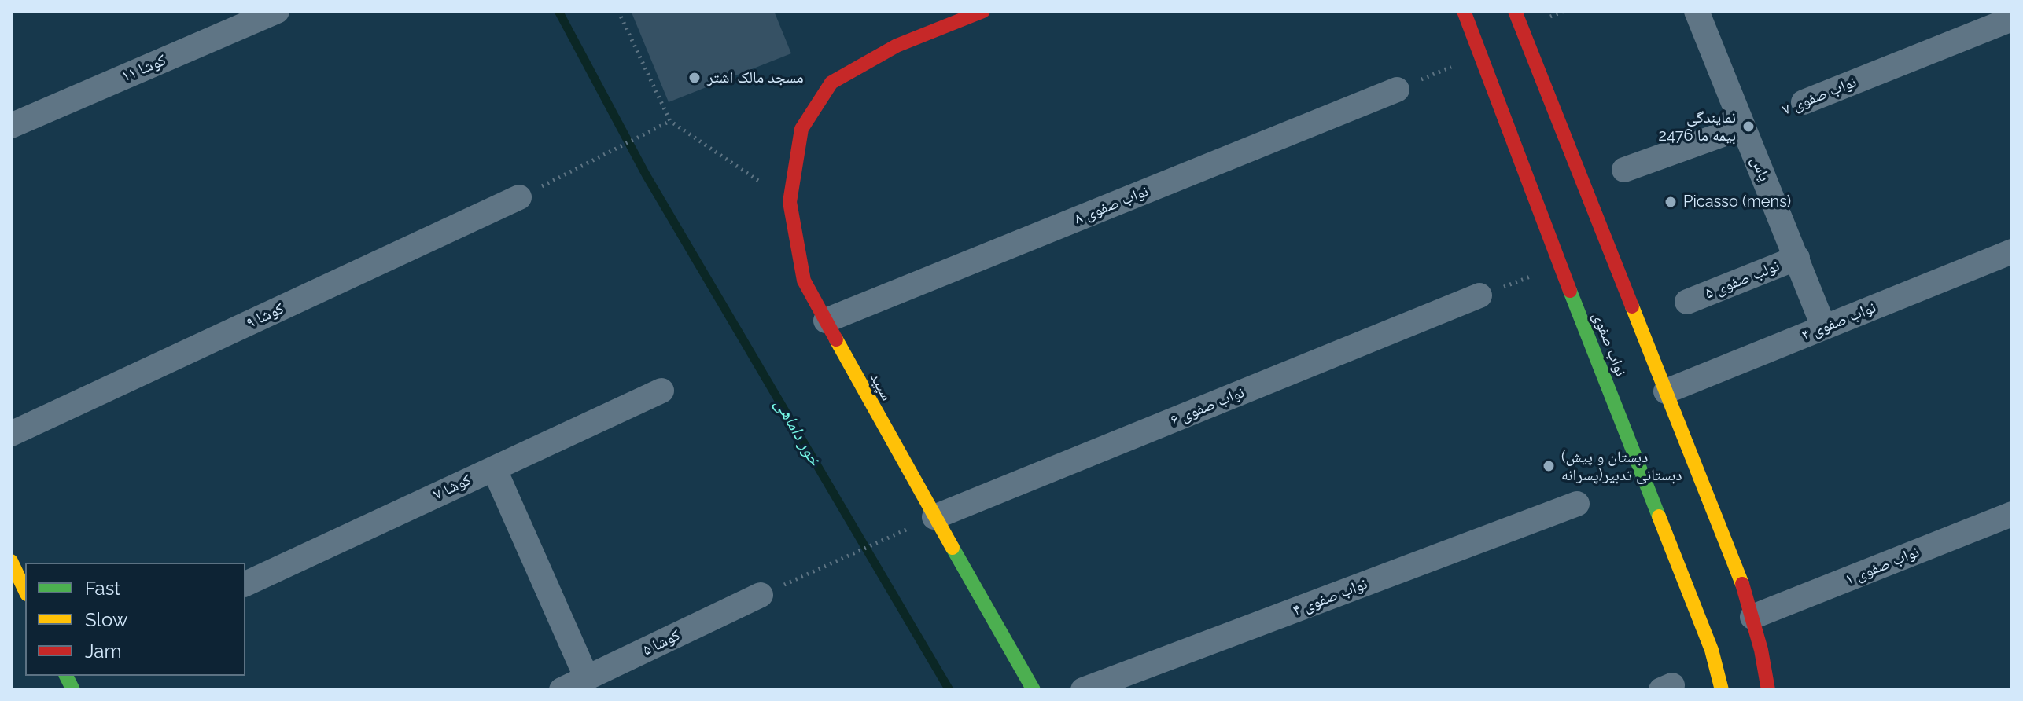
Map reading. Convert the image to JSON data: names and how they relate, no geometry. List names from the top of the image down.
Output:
{
  "streets": {
    "street": [
      "کوشا ۱۱",
      "نواب صفوی ۷",
      "یاس",
      "نواب صفوی ۸",
      "نولب صفوی ۵",
      "کوشا ۹",
      "نواب صفوی ۳",
      "نواب صفوی",
      "سپید",
      "نواب صفوی ۶",
      "کوشا ۷",
      "نواب صفوی ۱",
      "نواب صفوی ۴",
      "کوشا ۵"
    ]
  },
  "crossings": [
    ["یاس", "نولب صفوی ۵"],
    ["یاس", "نواب صفوی ۳"],
    ["نواب صفوی ۸", "سپید"],
    ["سپید", "نواب صفوی ۶"]
  ],
  "water": ["خور داماهی"],
  "places": [
    "مسجد مالک اشتر",
    "نمایندگی بیمه ما 2476",
    "Picasso (mens)",
    "(دبستان و پیش دبستانی تدبیر(پسرانه"
  ],
  "legend": ["Fast", "Slow", "Jam"]
}
